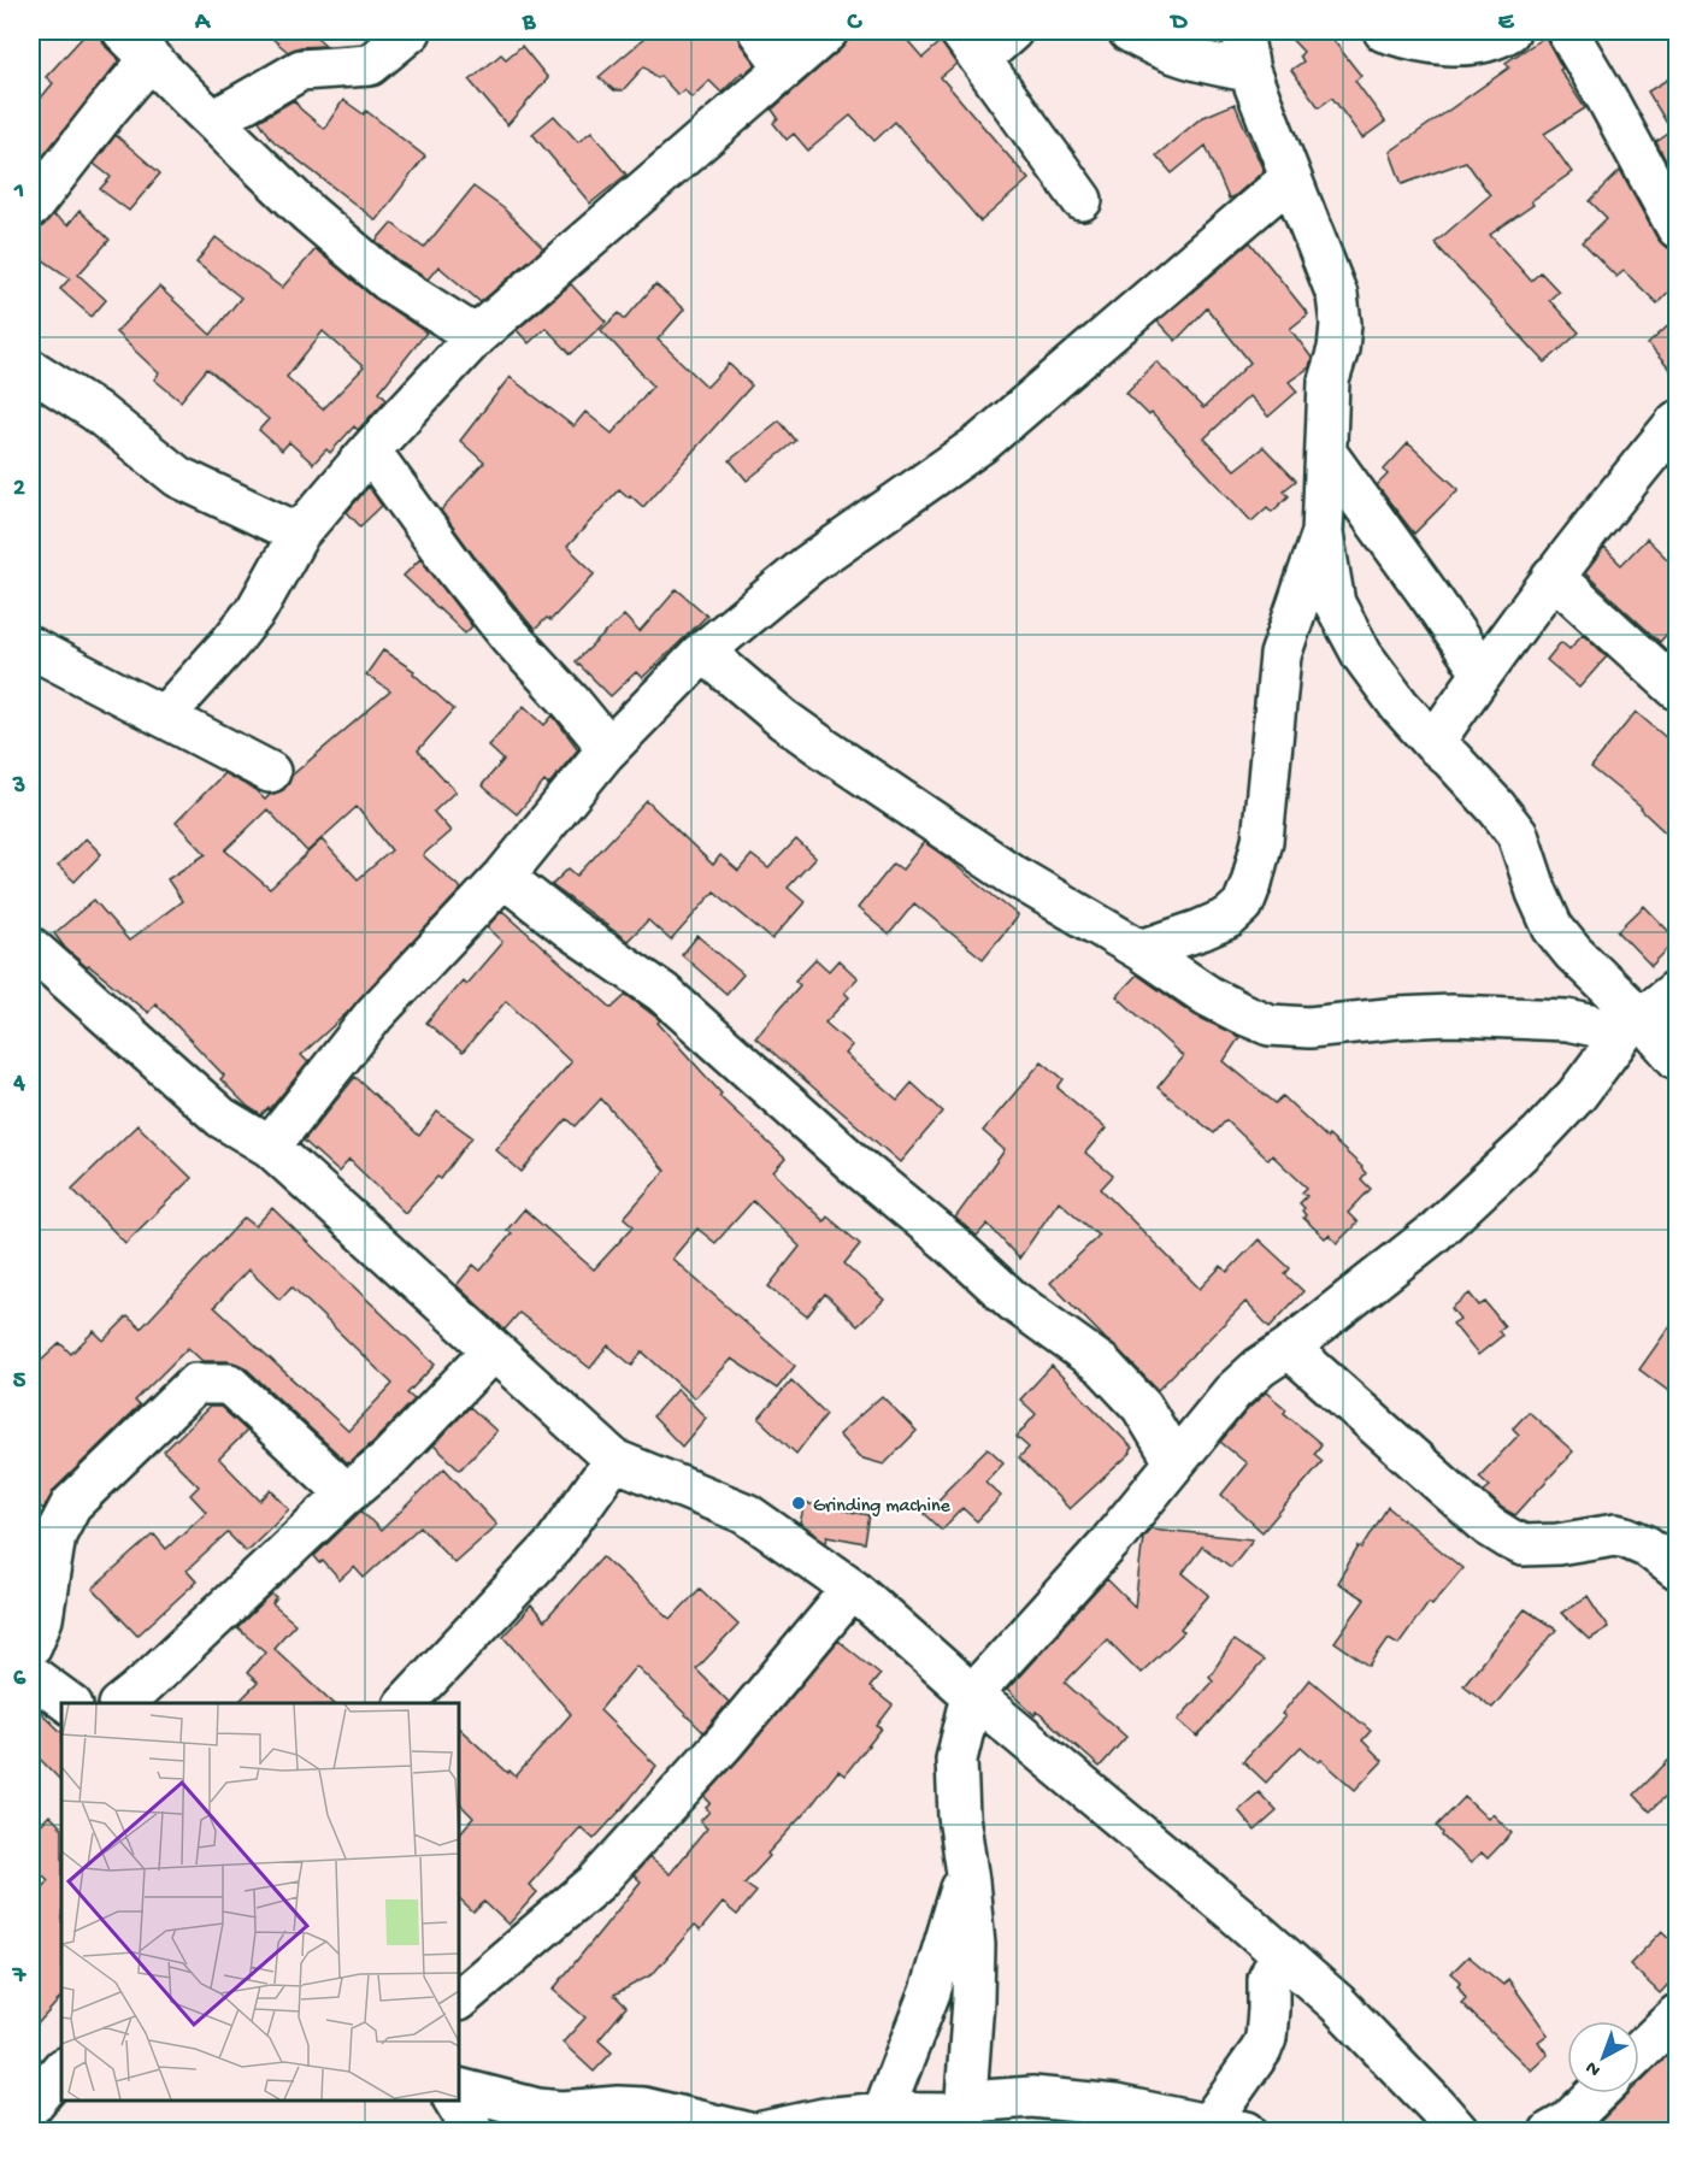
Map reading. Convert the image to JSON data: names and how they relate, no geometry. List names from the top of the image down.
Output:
{
  "places": ["Grinding machine"],
  "north": "bottom left",
  "grid": {
    "columns": [
      "A",
      "B",
      "C",
      "D",
      "E"
    ],
    "rows": [
      "1",
      "2",
      "3",
      "4",
      "5",
      "6",
      "7"
    ]
  }
}
